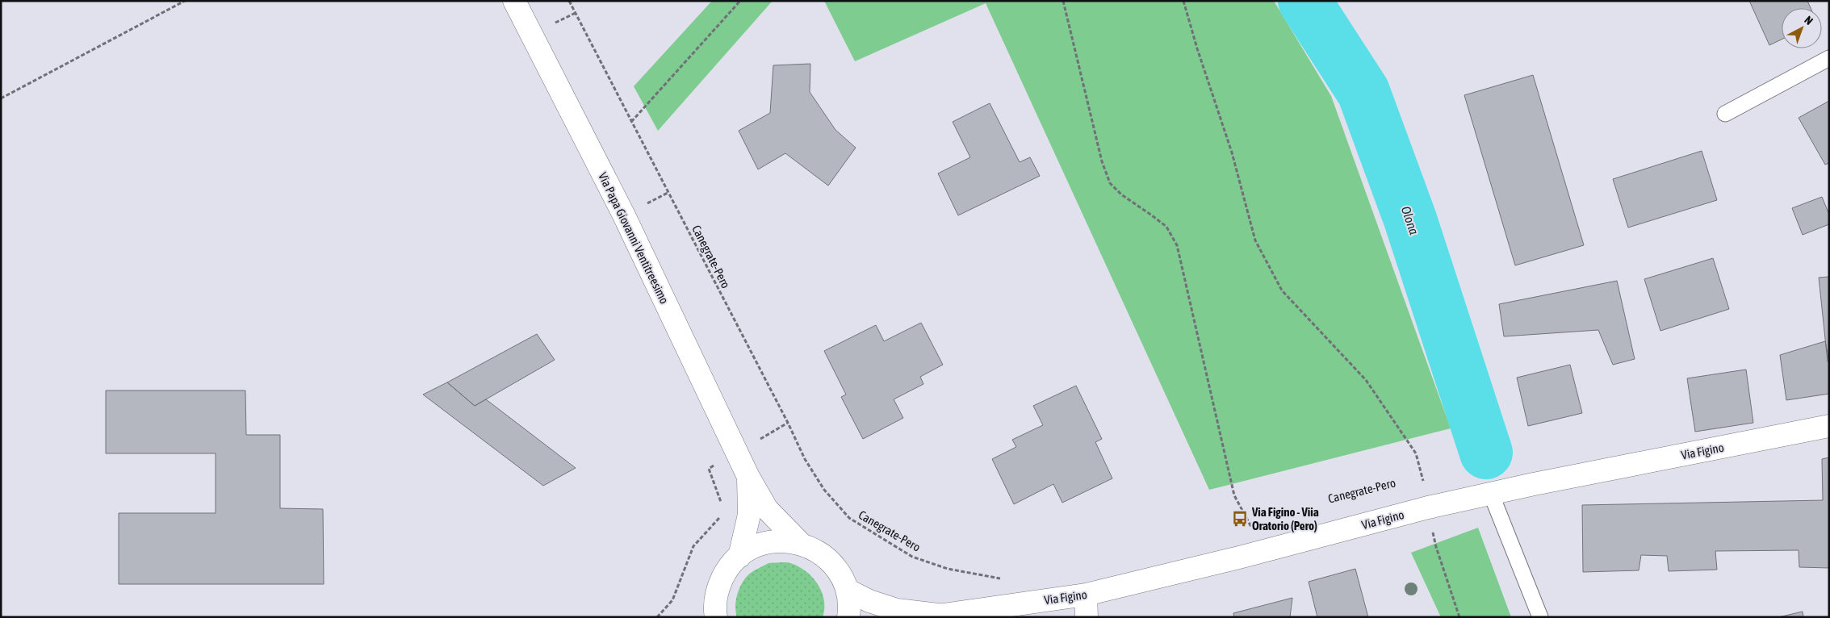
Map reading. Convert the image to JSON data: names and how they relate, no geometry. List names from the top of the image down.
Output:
{
  "streets": {
    "street": ["Via Papa Giovanni Ventitreesimo", "Via Figino"],
    "path": ["Canegrate-Pero"]
  },
  "water": ["Olona"],
  "places": {
    "bus stop": ["Via Figino - Viia Oratorio (Pero)"]
  },
  "north": "top right"
}
